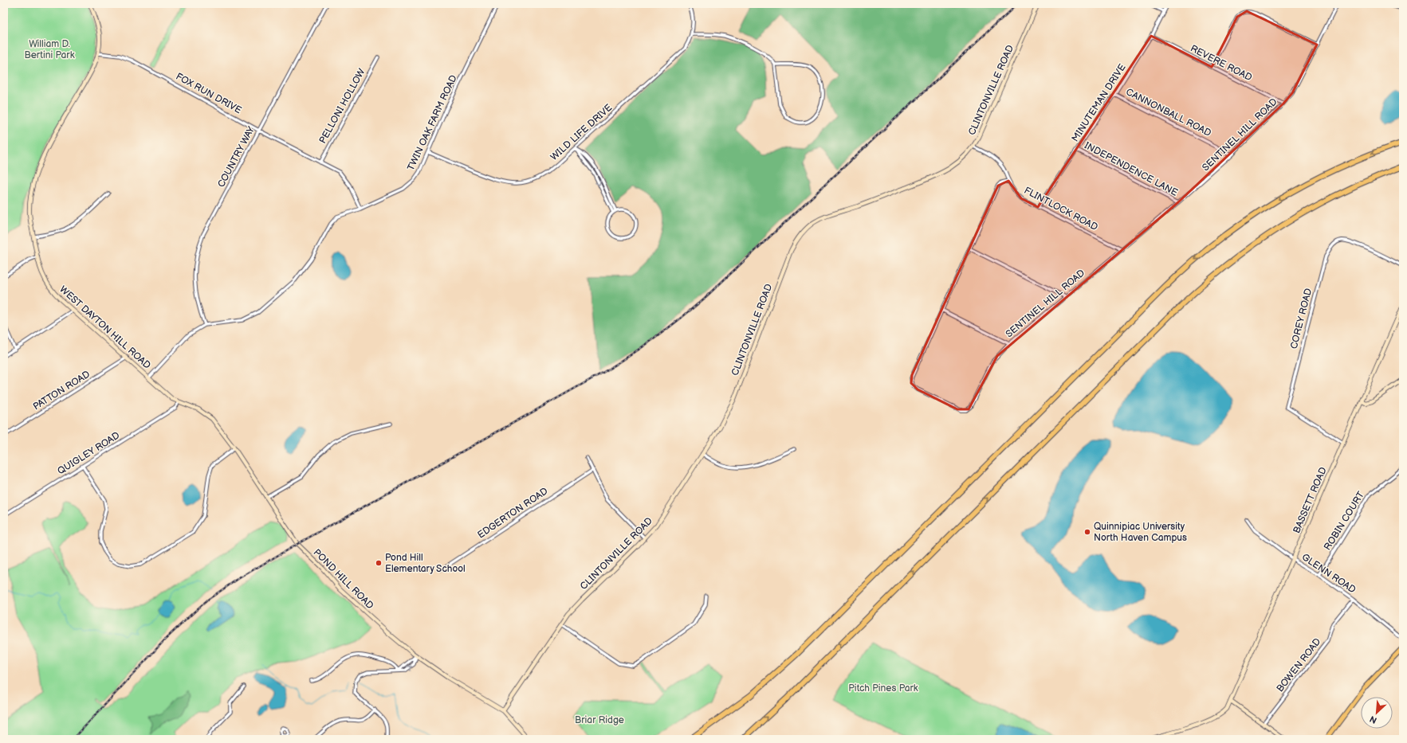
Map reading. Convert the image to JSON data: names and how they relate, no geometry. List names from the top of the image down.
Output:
{
  "streets": {
    "street": [
      "REVERE ROAD",
      "CLINTONVILLE ROAD",
      "FOX RUN DRIVE",
      "MINUTEMAN DRIVE",
      "PELLONI HOLLOW",
      "CANNONBALL ROAD",
      "TWIN OAK FARM ROAD",
      "WILD LIFE DRIVE",
      "SENTINEL HILL ROAD",
      "COUNTRY WAY",
      "INDEPENDENCE LANE",
      "FLINTLOCK ROAD",
      "COREY ROAD",
      "WEST DAYTON HILL ROAD",
      "PATTON ROAD",
      "QUIGLEY ROAD",
      "BASSETT ROAD",
      "EDGERTON ROAD",
      "ROBIN COURT",
      "GLENN ROAD",
      "POND HILL ROAD",
      "BOWEN ROAD"
    ]
  },
  "crossings": [
    ["REVERE ROAD", "MINUTEMAN DRIVE"],
    ["REVERE ROAD", "SENTINEL HILL ROAD"],
    ["CLINTONVILLE ROAD", "FLINTLOCK ROAD"],
    ["CLINTONVILLE ROAD", "POND HILL ROAD"],
    ["FOX RUN DRIVE", "PELLONI HOLLOW"],
    ["FOX RUN DRIVE", "TWIN OAK FARM ROAD"],
    ["FOX RUN DRIVE", "COUNTRY WAY"],
    ["FOX RUN DRIVE", "WEST DAYTON HILL ROAD"],
    ["MINUTEMAN DRIVE", "CANNONBALL ROAD"],
    ["MINUTEMAN DRIVE", "INDEPENDENCE LANE"],
    ["MINUTEMAN DRIVE", "FLINTLOCK ROAD"],
    ["CANNONBALL ROAD", "SENTINEL HILL ROAD"],
    ["TWIN OAK FARM ROAD", "WILD LIFE DRIVE"],
    ["TWIN OAK FARM ROAD", "COUNTRY WAY"],
    ["TWIN OAK FARM ROAD", "WEST DAYTON HILL ROAD"],
    ["SENTINEL HILL ROAD", "INDEPENDENCE LANE"],
    ["SENTINEL HILL ROAD", "FLINTLOCK ROAD"],
    ["COREY ROAD", "BASSETT ROAD"],
    ["WEST DAYTON HILL ROAD", "PATTON ROAD"],
    ["WEST DAYTON HILL ROAD", "QUIGLEY ROAD"],
    ["WEST DAYTON HILL ROAD", "POND HILL ROAD"],
    ["QUIGLEY ROAD", "POND HILL ROAD"],
    ["BASSETT ROAD", "GLENN ROAD"],
    ["ROBIN COURT", "GLENN ROAD"],
    ["GLENN ROAD", "BOWEN ROAD"]
  ],
  "parks": ["William D. Bertini Park", "Pitch Pines Park", "Briar Ridge"],
  "places": ["Quinnipiac University North Haven Campus", "Pond Hill Elementary School"],
  "north": "bottom left"
}
